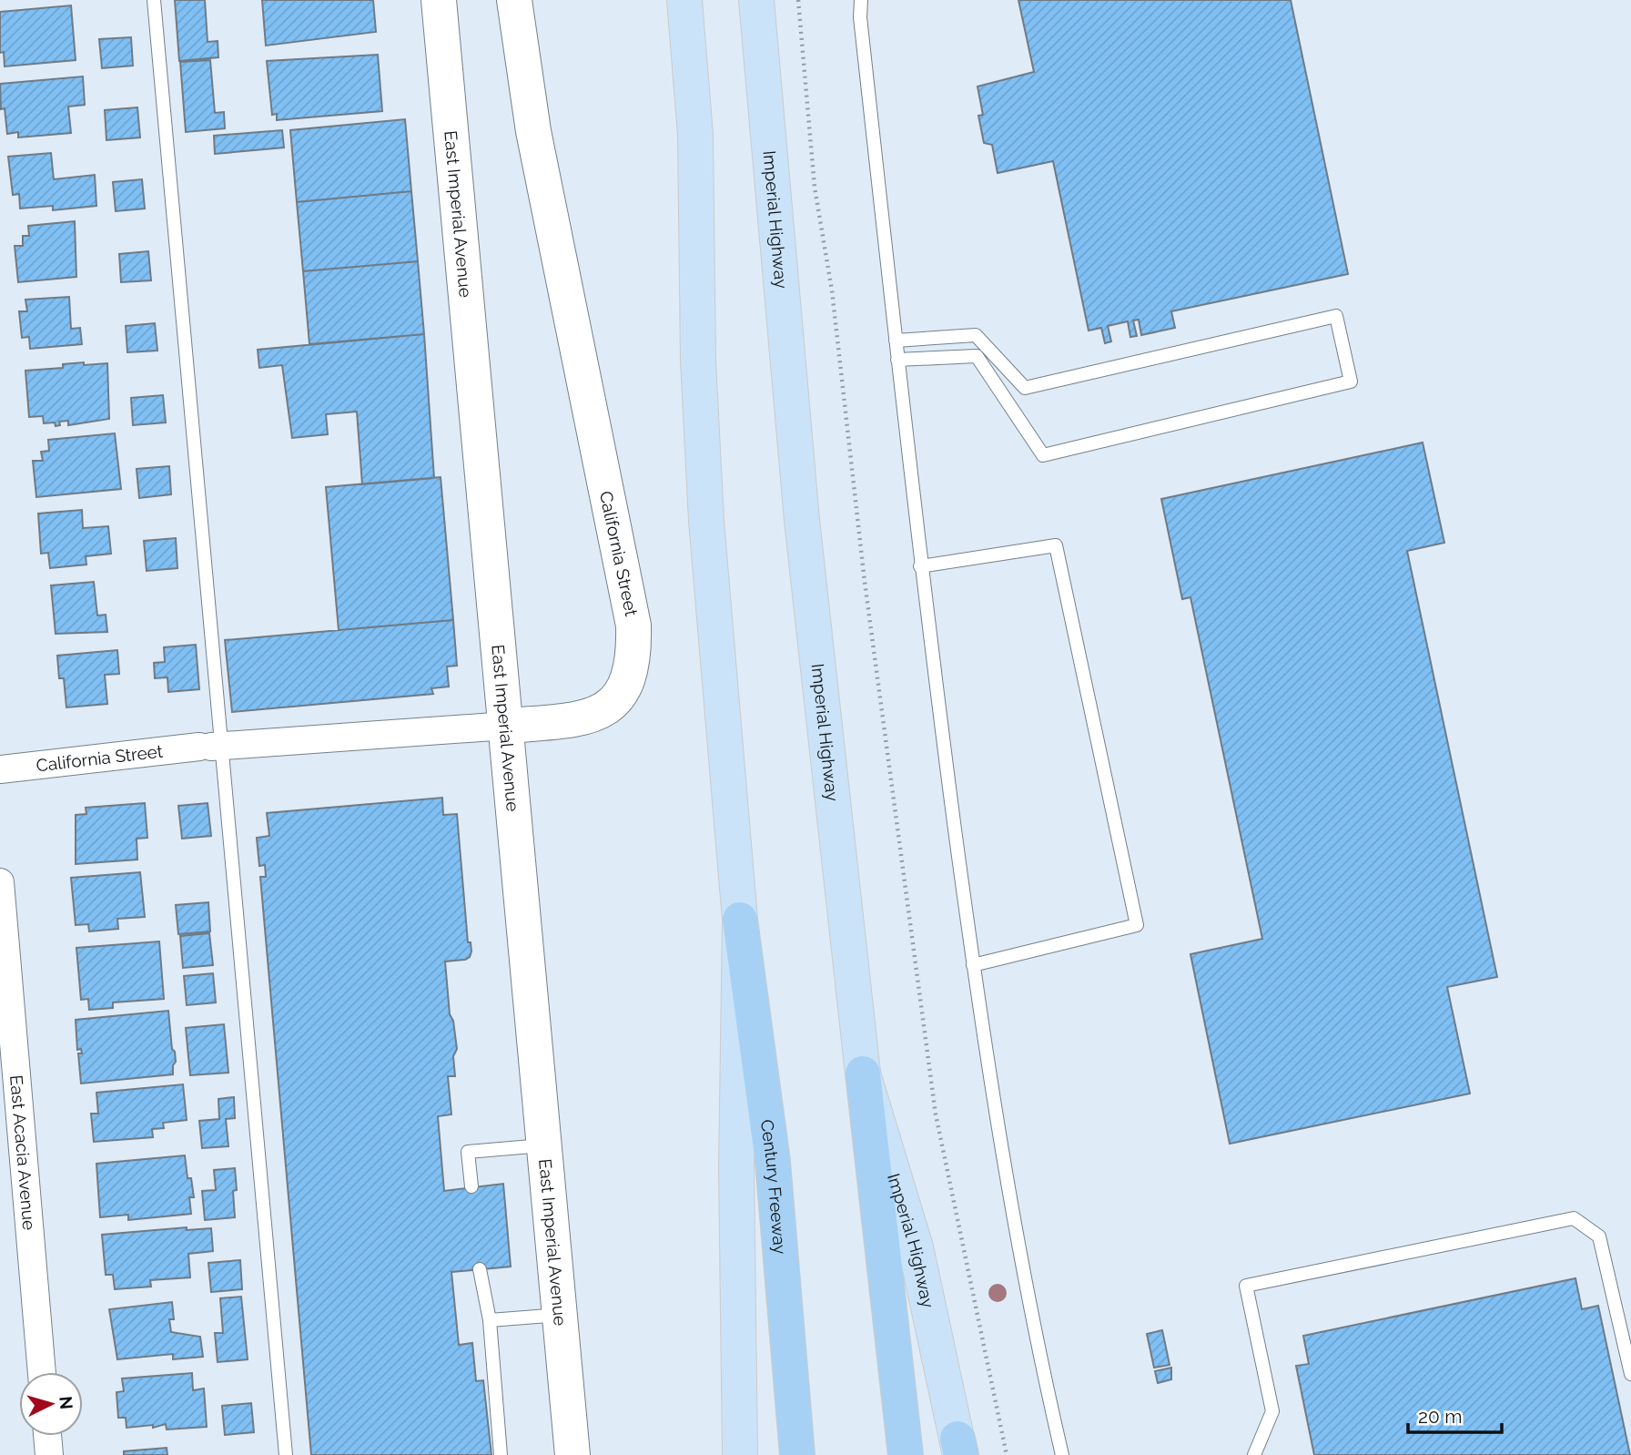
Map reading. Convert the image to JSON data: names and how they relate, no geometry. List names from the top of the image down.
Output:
{
  "streets": {
    "highway": ["Century Freeway"],
    "main road": ["Imperial Highway"],
    "street": ["East Imperial Avenue", "California Street", "East Acacia Avenue"]
  },
  "crossings": [
    ["East Imperial Avenue", "California Street"]
  ],
  "scale_bar": "20 m",
  "north": "right"
}
